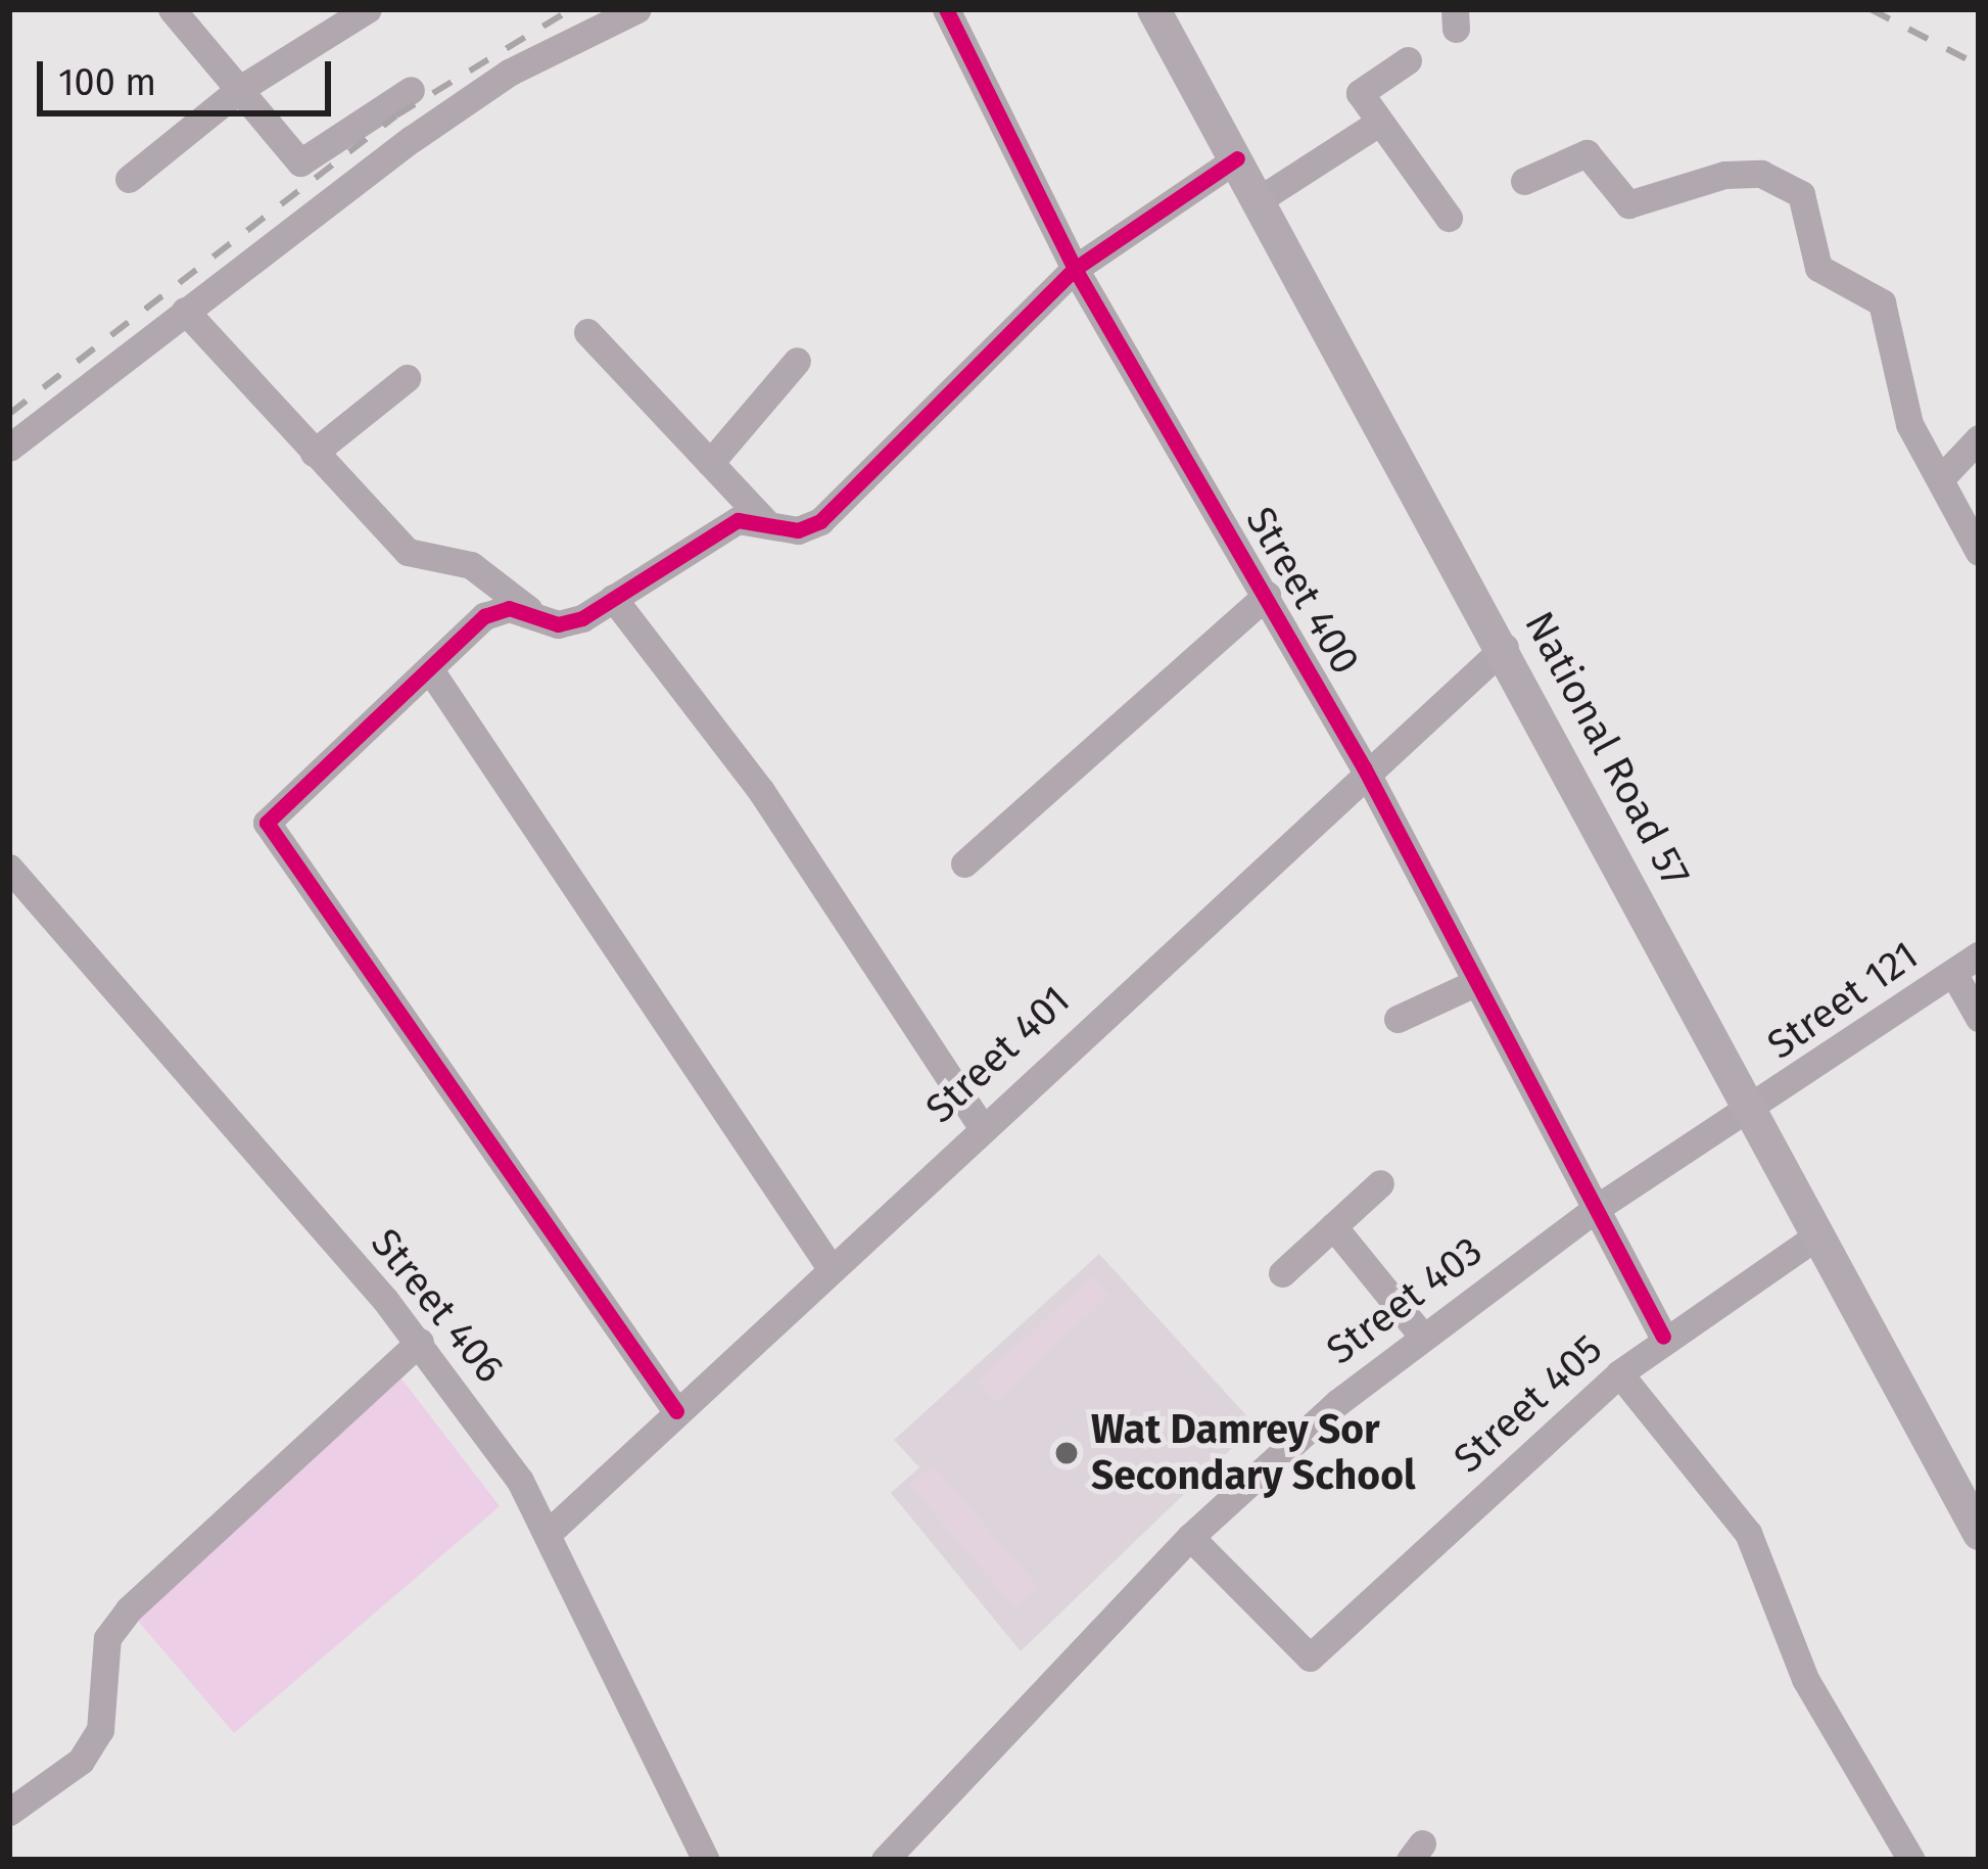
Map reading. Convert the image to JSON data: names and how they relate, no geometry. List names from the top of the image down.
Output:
{
  "streets": {
    "main road": ["National Road 57"],
    "street": [
      "Street 400",
      "Street 121",
      "Street 401",
      "Street 403",
      "Street 406",
      "Street 405"
    ]
  },
  "crossings": [
    ["Street 400", "Street 401"],
    ["Street 400", "Street 403"],
    ["Street 400", "Street 405"],
    ["National Road 57", "Street 121"],
    ["National Road 57", "Street 401"],
    ["National Road 57", "Street 403"],
    ["National Road 57", "Street 405"],
    ["Street 121", "Street 403"],
    ["Street 401", "Street 406"],
    ["Street 403", "Street 405"]
  ],
  "places": ["Wat Damrey Sor Secondary School"],
  "scale_bar": "100 m"
}
